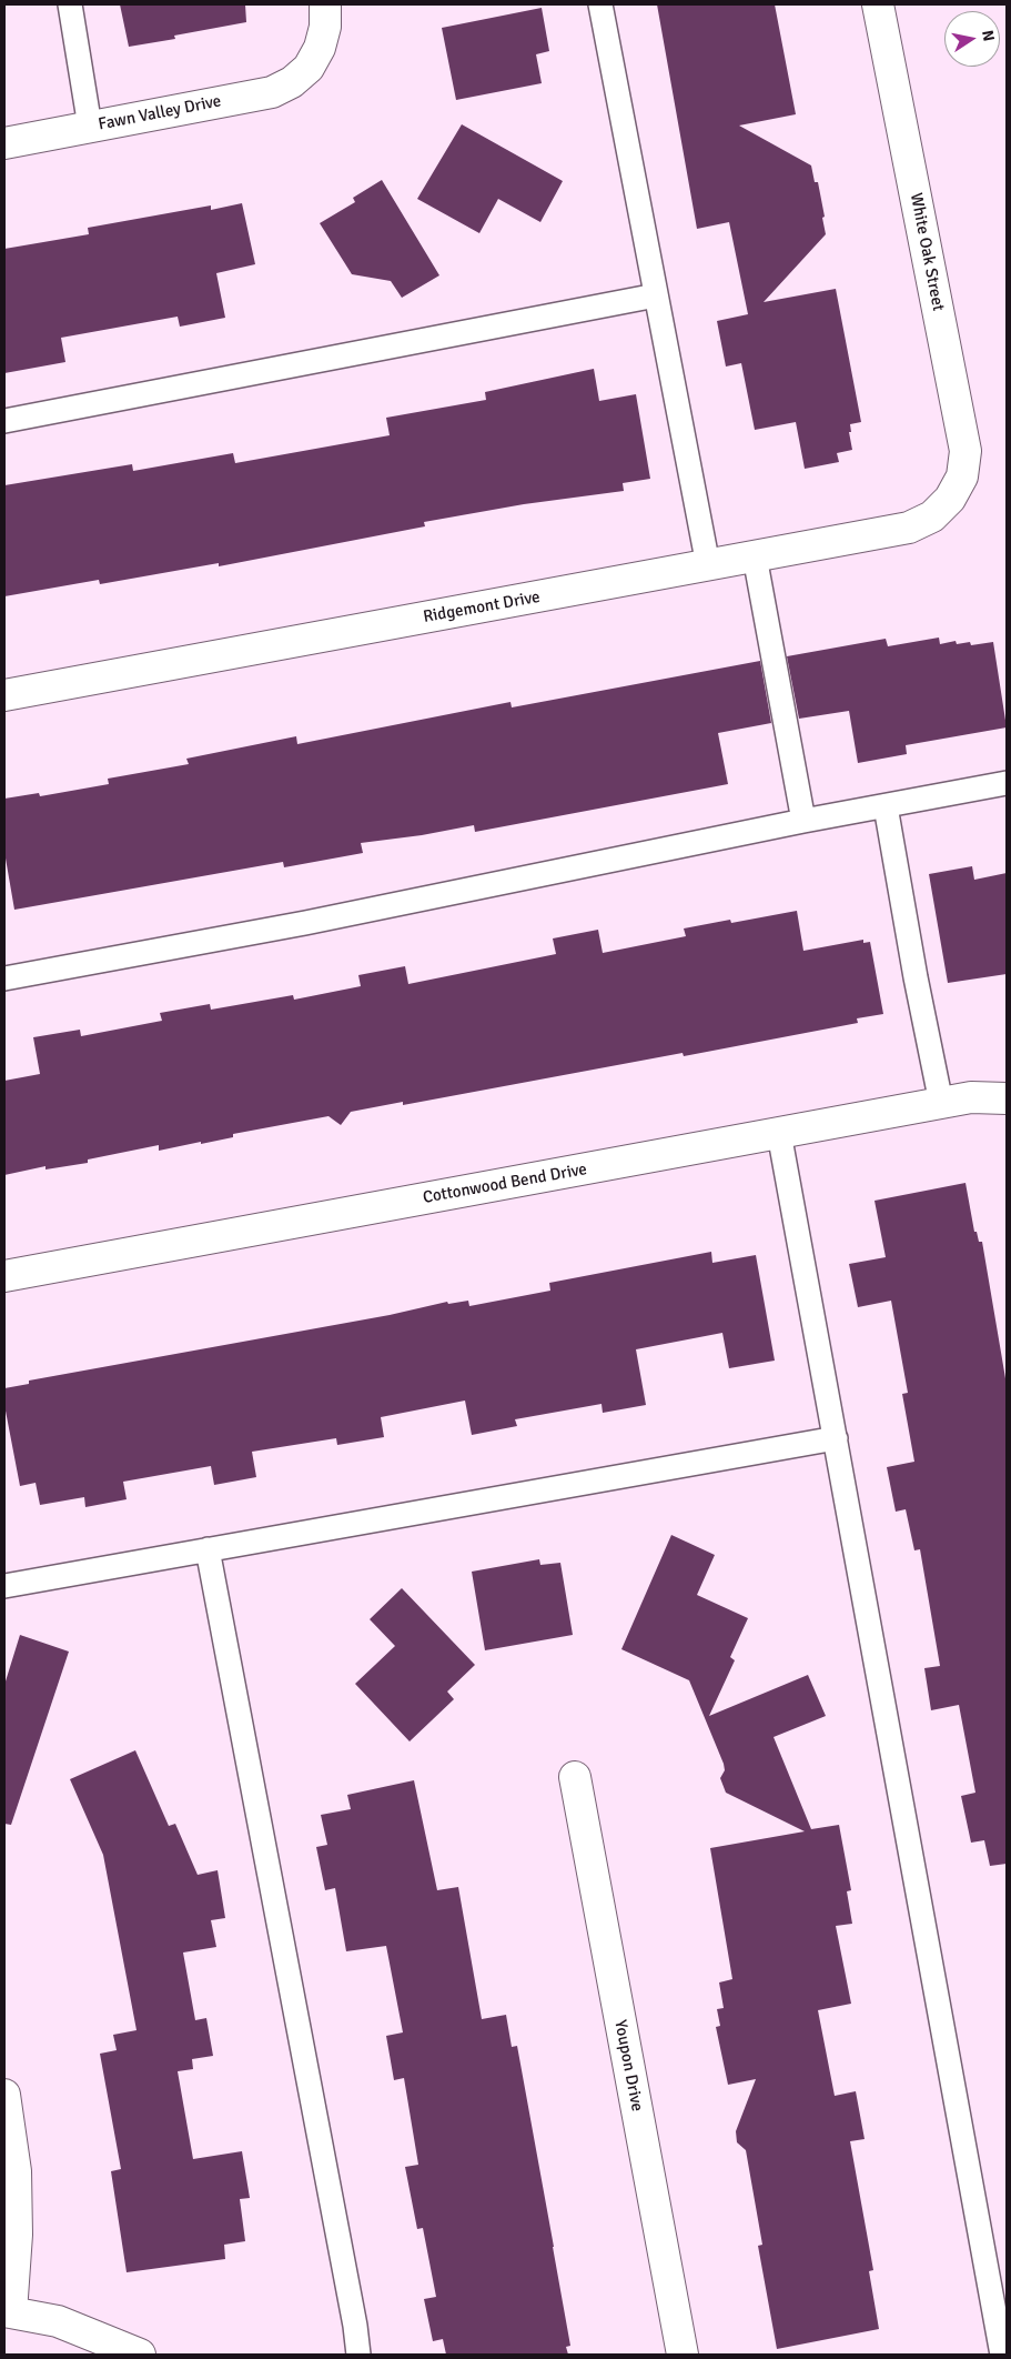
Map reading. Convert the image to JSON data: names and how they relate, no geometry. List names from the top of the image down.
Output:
{
  "streets": {
    "street": [
      "Fawn Valley Drive",
      "White Oak Street",
      "Ridgemont Drive",
      "Cottonwood Bend Drive",
      "Youpon Drive"
    ]
  },
  "crossings": [
    ["White Oak Street", "Ridgemont Drive"]
  ],
  "north": "right"
}
